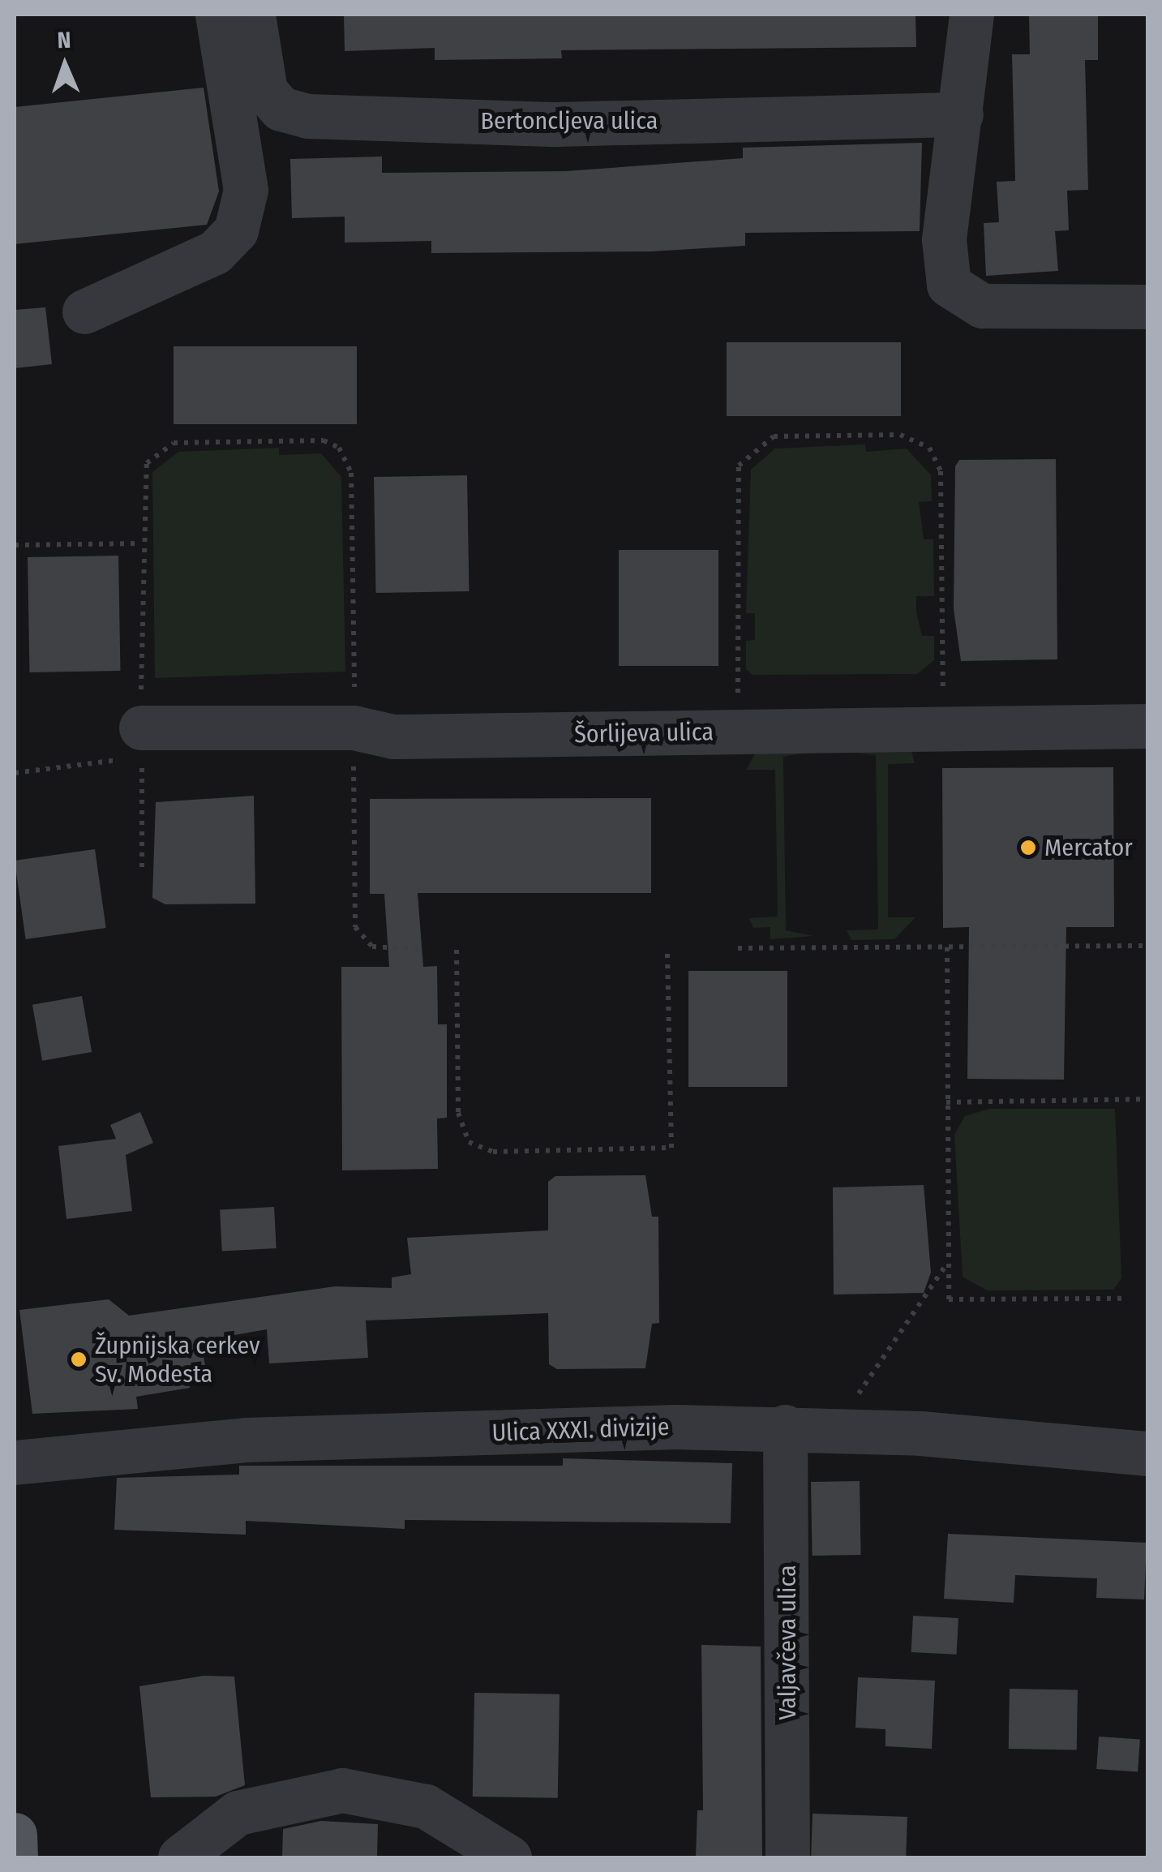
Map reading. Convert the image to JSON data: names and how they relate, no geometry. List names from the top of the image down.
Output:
{
  "streets": {
    "street": [
      "Bertoncljeva ulica",
      "Šorlijeva ulica",
      "Ulica XXXI. divizije",
      "Valjavčeva ulica"
    ]
  },
  "crossings": [
    ["Ulica XXXI. divizije", "Valjavčeva ulica"]
  ],
  "places": ["Mercator", "Župnijska cerkev Sv. Modesta"],
  "north": "top"
}
